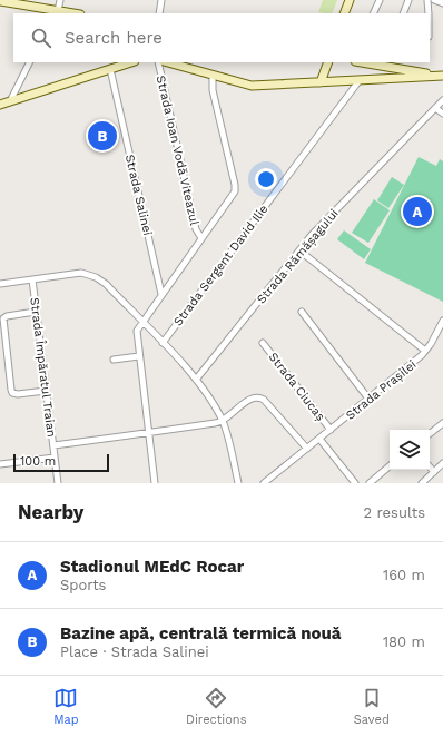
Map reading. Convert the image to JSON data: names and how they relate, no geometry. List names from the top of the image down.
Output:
{
  "streets": {
    "street": [
      "Strada Ioan Vodă Viteazul",
      "Strada Salinei",
      "Strada Rămășagului",
      "Strada Sergent David Ilie",
      "Strada Împăratul Traian",
      "Strada Ciucaș",
      "Strada Prașilei"
    ]
  },
  "crossings": [
    ["Strada Ciucaș", "Strada Prașilei"]
  ],
  "scale_bar": "100 m",
  "page": {
    "search": "Search here",
    "pins": ["B", "A"],
    "scale": "100 m",
    "heading": ["Nearby", "2 results"],
    "list": [
      {
        "mark": "A",
        "name": "Stadionul MEdC Rocar",
        "note": "Sports",
        "value": "160 m"
      },
      {
        "mark": "B",
        "name": "Bazine apă, centrală termică nouă",
        "note": "Place · Strada Salinei",
        "value": "180 m"
      }
    ],
    "nav": ["Map", "Directions", "Saved"]
  }
}
